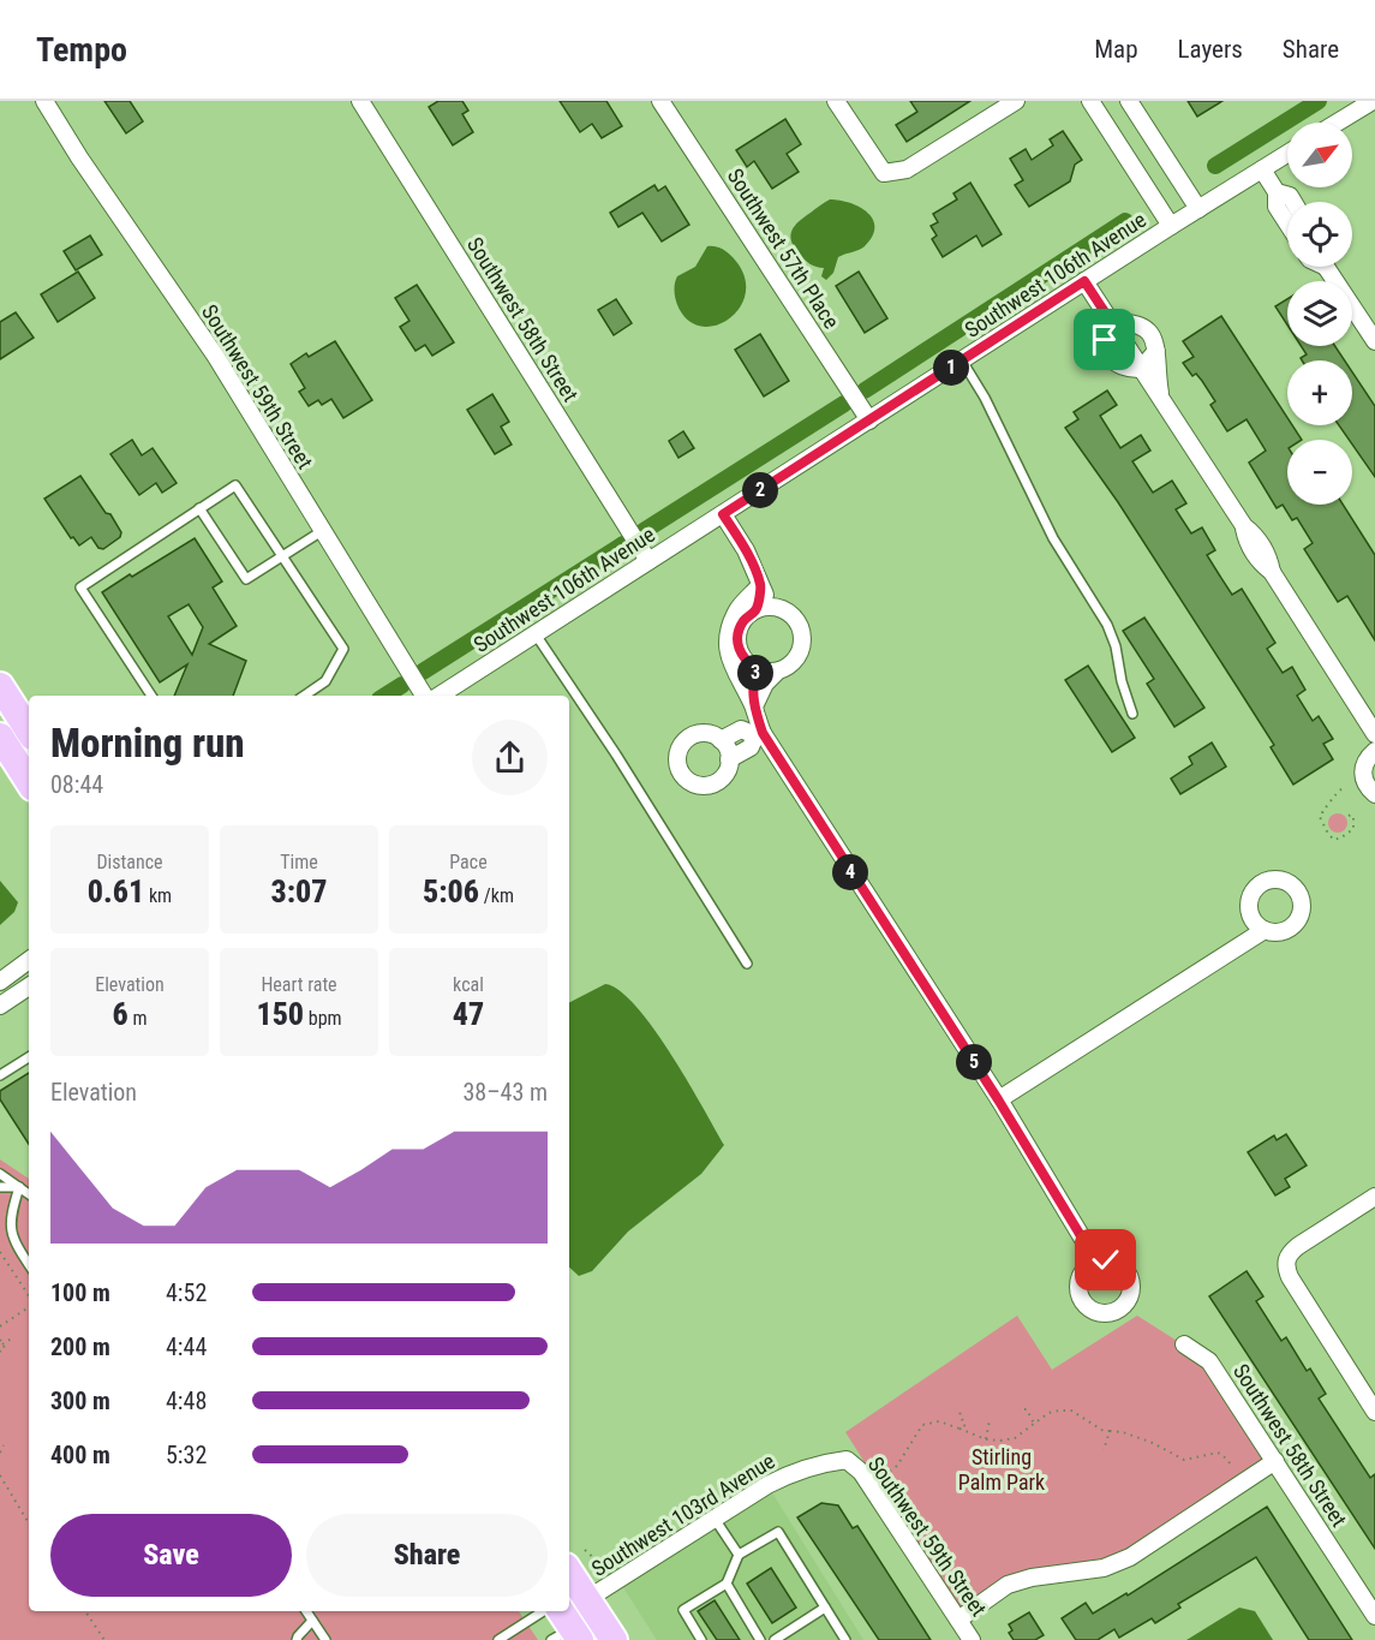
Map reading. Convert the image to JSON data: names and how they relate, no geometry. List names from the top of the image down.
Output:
{
  "streets": {
    "street": [
      "Southwest 57th Place",
      "Southwest 106th Avenue",
      "Southwest 58th Street",
      "Southwest 59th Street",
      "Southwest 103rd Avenue"
    ]
  },
  "crossings": [
    ["Southwest 57th Place", "Southwest 106th Avenue"],
    ["Southwest 106th Avenue", "Southwest 58th Street"],
    ["Southwest 59th Street", "Southwest 103rd Avenue"]
  ],
  "parks": ["Stirling Palm Park"],
  "north": "top right",
  "page": {
    "header": "Tempo",
    "nav": ["Map", "Layers", "Share"],
    "map_buttons": ["+", "−"],
    "pins": [
      "1",
      "2",
      "3",
      "4",
      "5"
    ],
    "heading": ["Morning run", "08:44"],
    "stats": [
      ["Distance", "0.61 km"],
      ["Time", "3:07"],
      ["Pace", "5:06 /km"],
      ["Elevation", "6 m"],
      ["Heart rate", "150 bpm"],
      ["kcal", "47"]
    ],
    "chart": ["Elevation", "38–43 m"],
    "list": [
      {
        "name": "100 m",
        "note": "4:52"
      },
      {
        "name": "200 m",
        "note": "4:44"
      },
      {
        "name": "300 m",
        "note": "4:48"
      },
      {
        "name": "400 m",
        "note": "5:32"
      }
    ],
    "buttons": ["Save", "Share"]
  }
}
